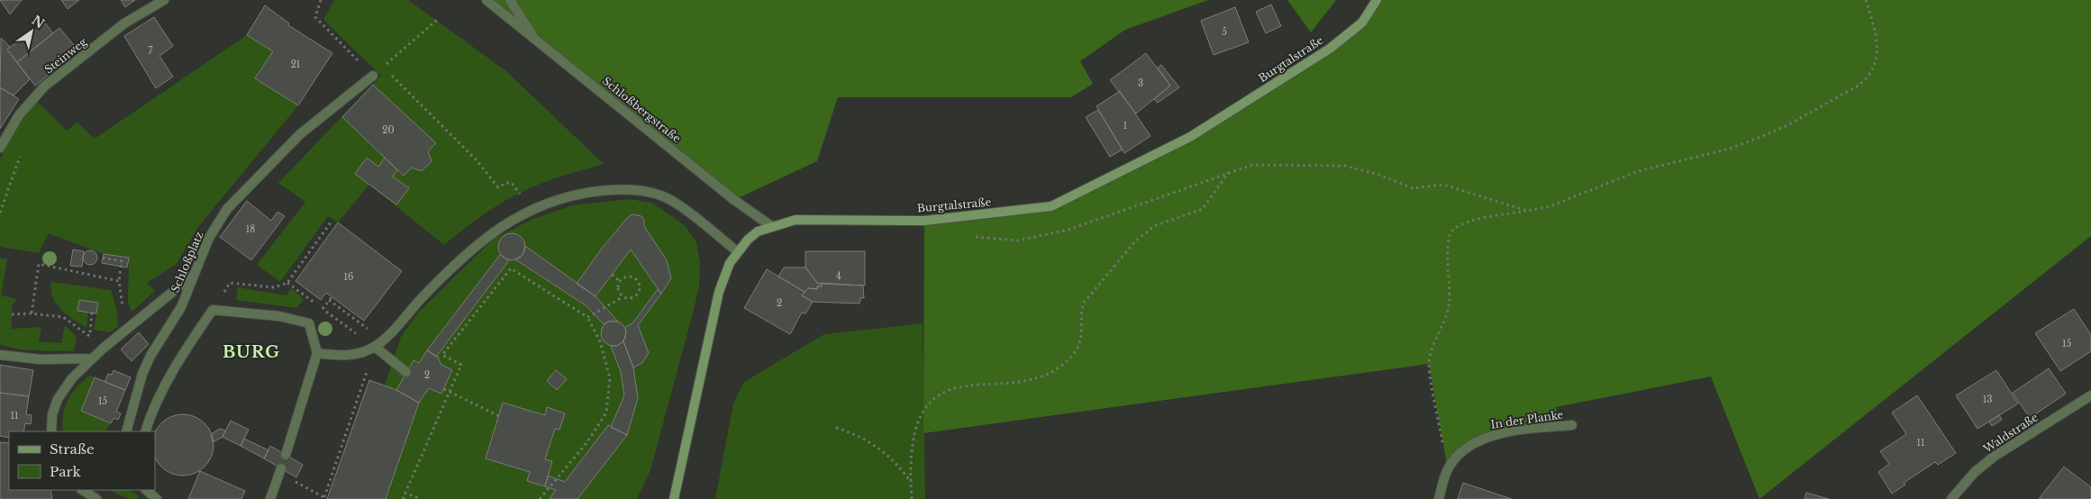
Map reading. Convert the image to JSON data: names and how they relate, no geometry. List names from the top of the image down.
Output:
{
  "streets": {
    "main road": ["Burgtalstraße"],
    "street": [
      "Steinweg",
      "Schloßbergstraße",
      "Schloßplatz",
      "In der Planke",
      "Waldstraße"
    ]
  },
  "crossings": [
    ["Burgtalstraße", "Schloßbergstraße"]
  ],
  "districts": ["BURG"],
  "house_numbers": [
    "5",
    "7",
    "21",
    "3",
    "1",
    "20",
    "18",
    "4",
    "16",
    "2",
    "15",
    "2",
    "13",
    "15",
    "11",
    "11"
  ],
  "legend": ["Straße", "Park"],
  "north": "top right"
}
